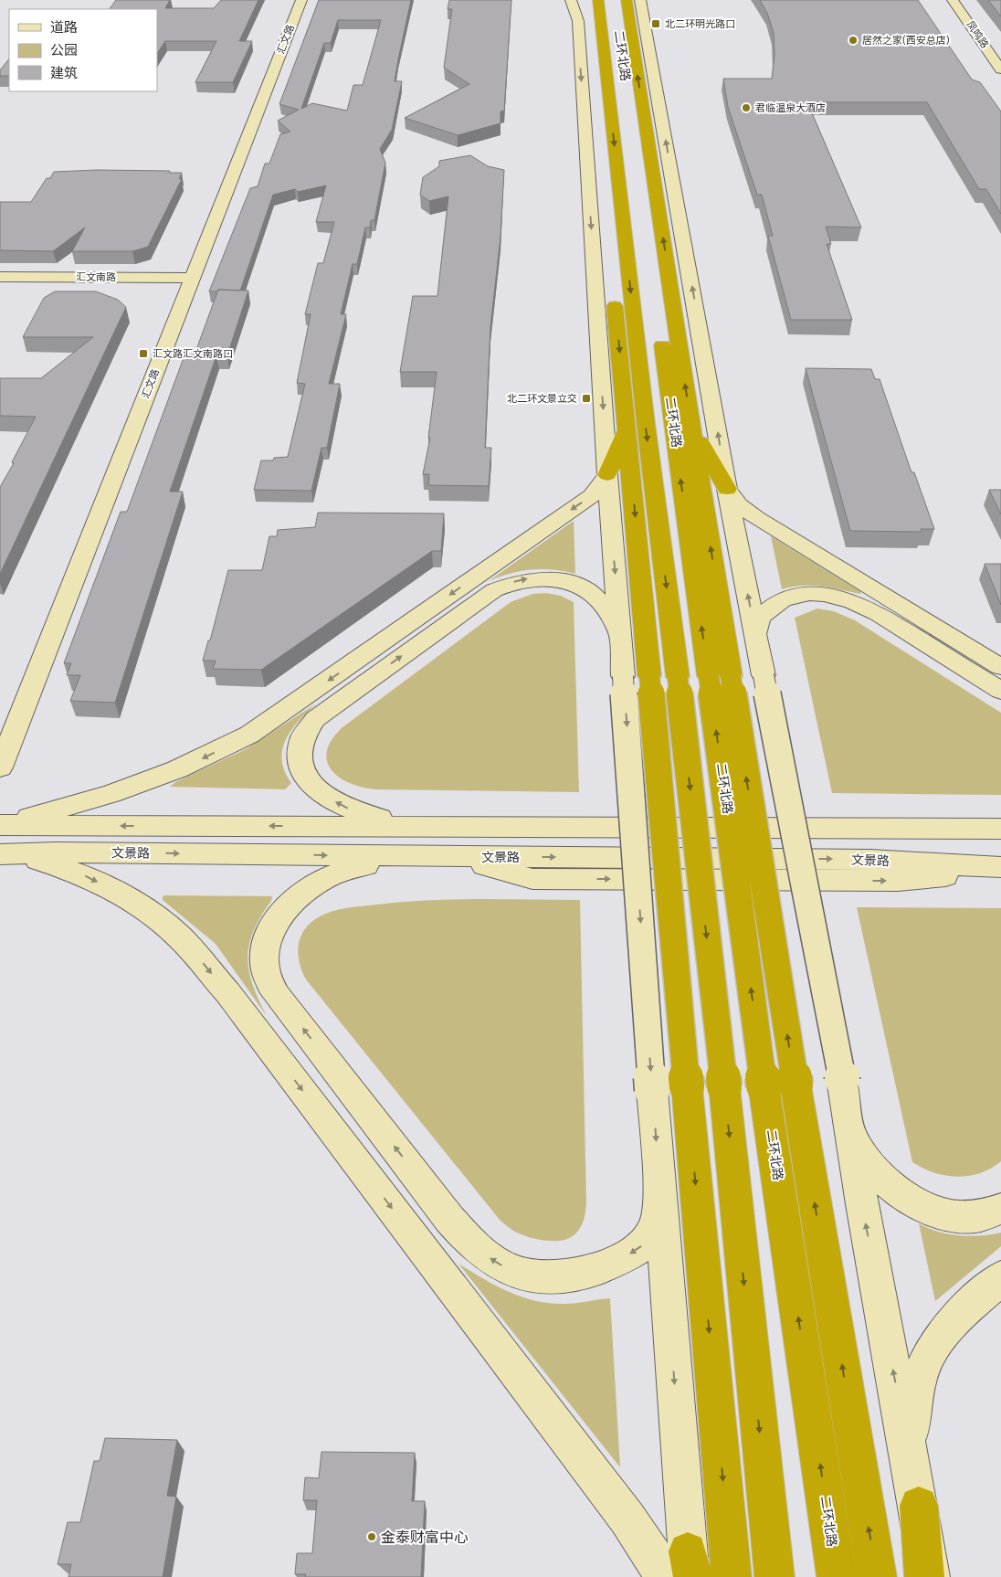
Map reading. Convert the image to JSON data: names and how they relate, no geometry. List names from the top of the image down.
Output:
{
  "streets": {
    "highway": ["二环北路"],
    "main road": [
      "凤鸣路",
      "汇文路",
      "汇文南路",
      "文景路"
    ]
  },
  "crossings": [
    ["汇文路", "汇文南路"]
  ],
  "places": {
    "transit": ["北二环明光路口", "汇文路汇文南路口", "北二环文景立交"],
    "other": ["居然之家(西安总店)", "君临温泉大酒店", "金泰财富中心"]
  },
  "legend": ["道路", "公园", "建筑"]
}
